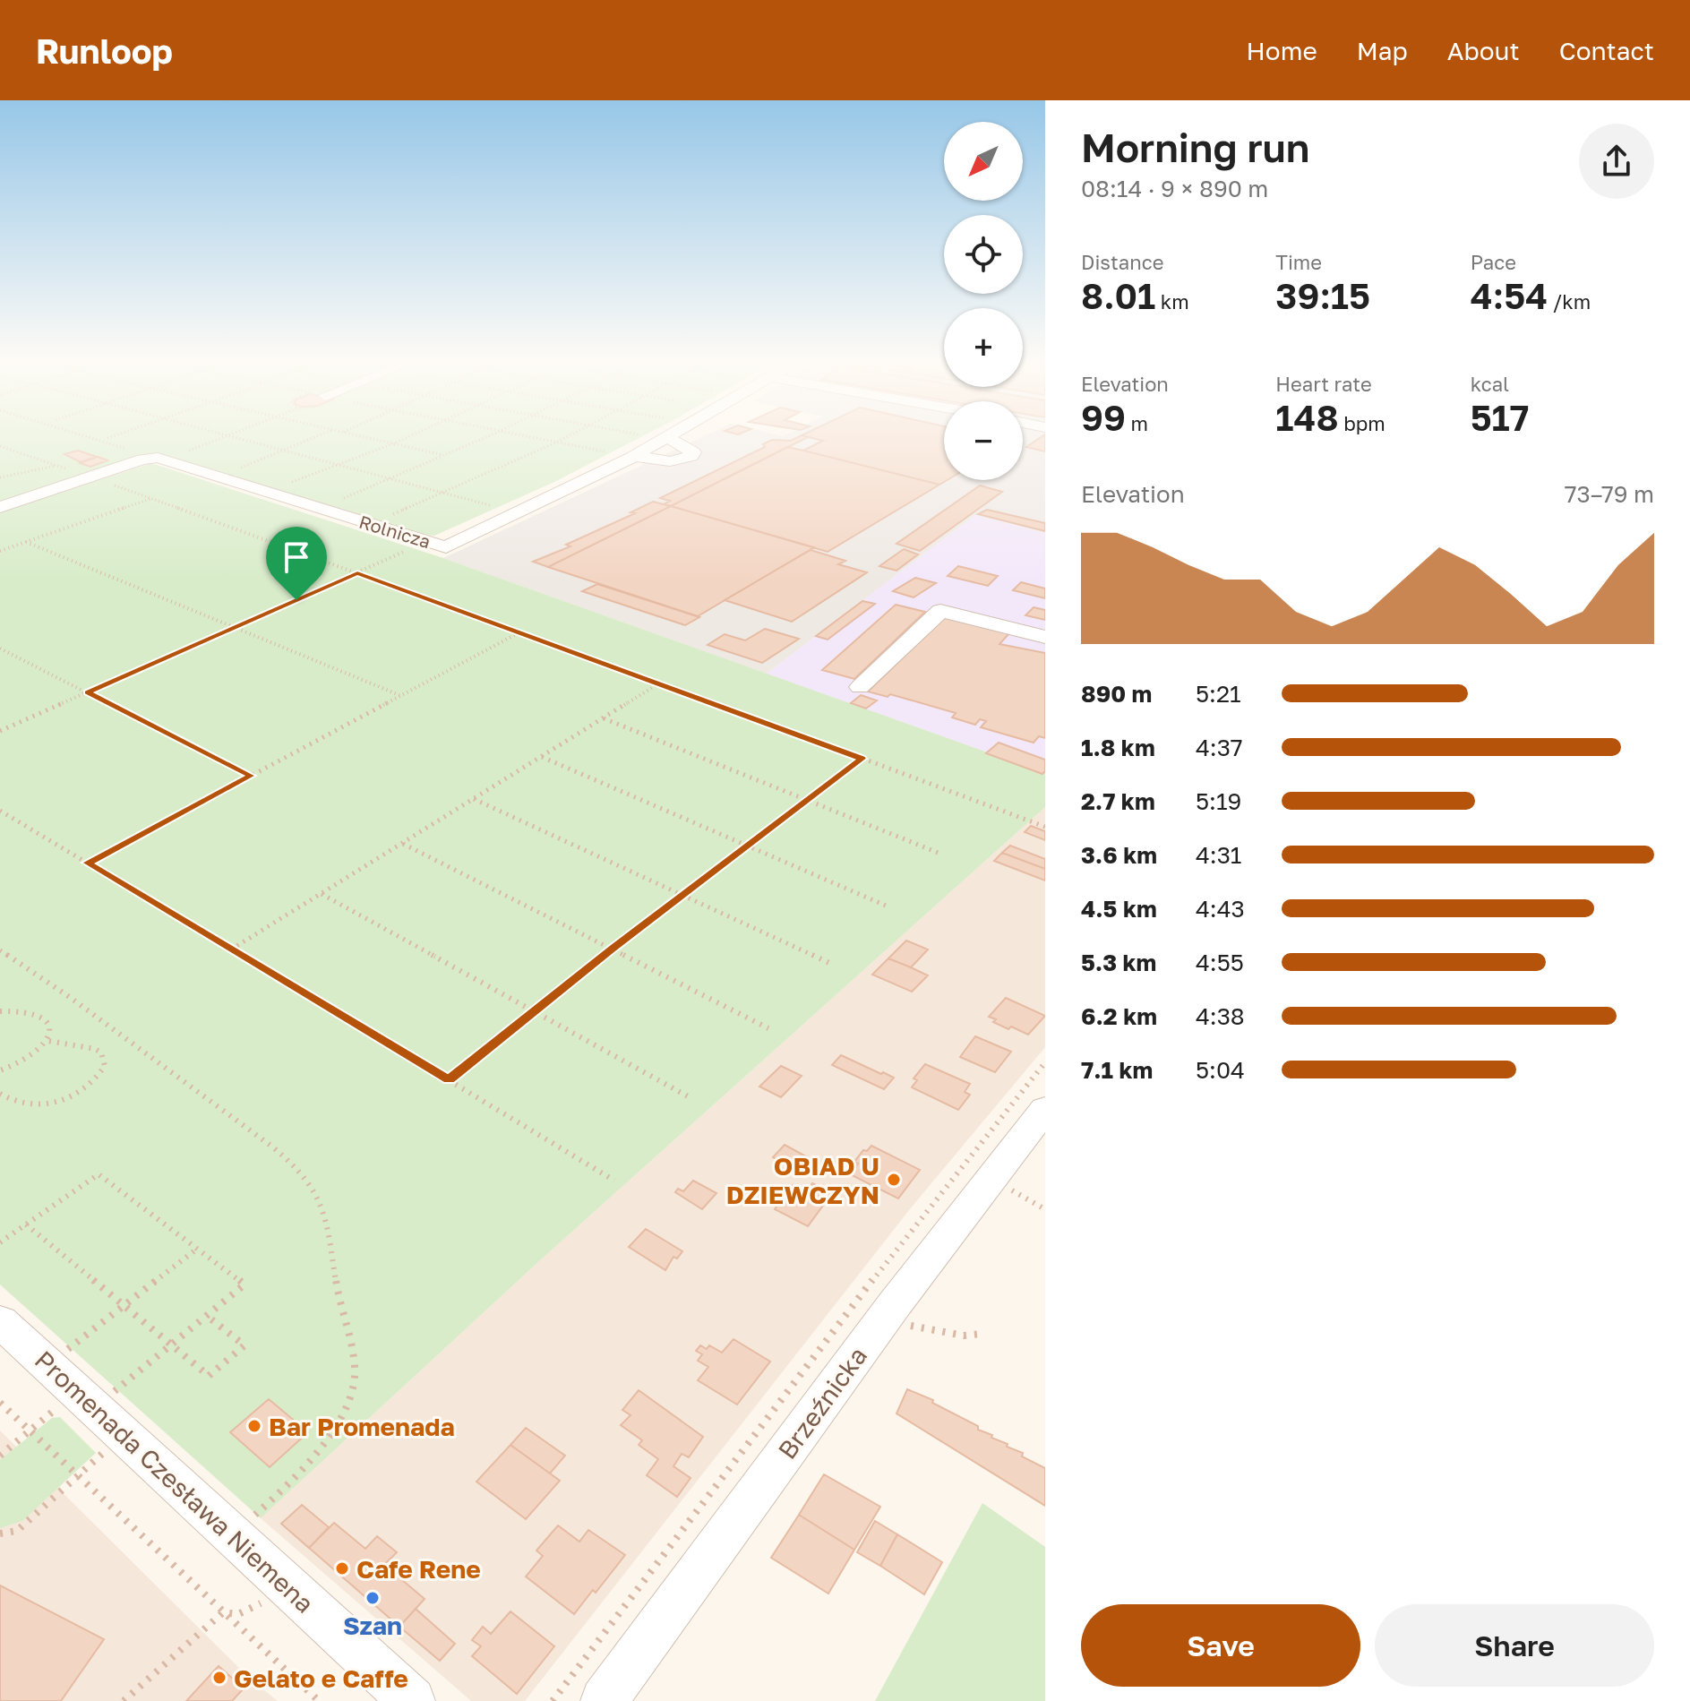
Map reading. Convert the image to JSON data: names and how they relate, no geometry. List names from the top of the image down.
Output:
{
  "streets": {
    "street": ["Rolnicza", "Brzeźnicka", "Promenada Czesława Niemena"]
  },
  "places": [
    "OBIAD U DZIEWCZYN",
    "Bar Promenada",
    "Cafe Rene",
    "Szan",
    "Gelato e Caffe"
  ],
  "north": "bottom left",
  "page": {
    "header": "Runloop",
    "nav": [
      "Home",
      "Map",
      "About",
      "Contact"
    ],
    "heading": ["Morning run", "08:14 · 9 × 890 m"],
    "map_buttons": ["+", "−"],
    "stats": [
      ["Distance", "8.01 km"],
      ["Time", "39:15"],
      ["Pace", "4:54 /km"],
      ["Elevation", "99 m"],
      ["Heart rate", "148 bpm"],
      ["kcal", "517"]
    ],
    "chart": ["Elevation", "73–79 m"],
    "list": [
      {
        "name": "890 m",
        "note": "5:21"
      },
      {
        "name": "1.8 km",
        "note": "4:37"
      },
      {
        "name": "2.7 km",
        "note": "5:19"
      },
      {
        "name": "3.6 km",
        "note": "4:31"
      },
      {
        "name": "4.5 km",
        "note": "4:43"
      },
      {
        "name": "5.3 km",
        "note": "4:55"
      },
      {
        "name": "6.2 km",
        "note": "4:38"
      },
      {
        "name": "7.1 km",
        "note": "5:04"
      }
    ],
    "buttons": ["Save", "Share"]
  }
}
